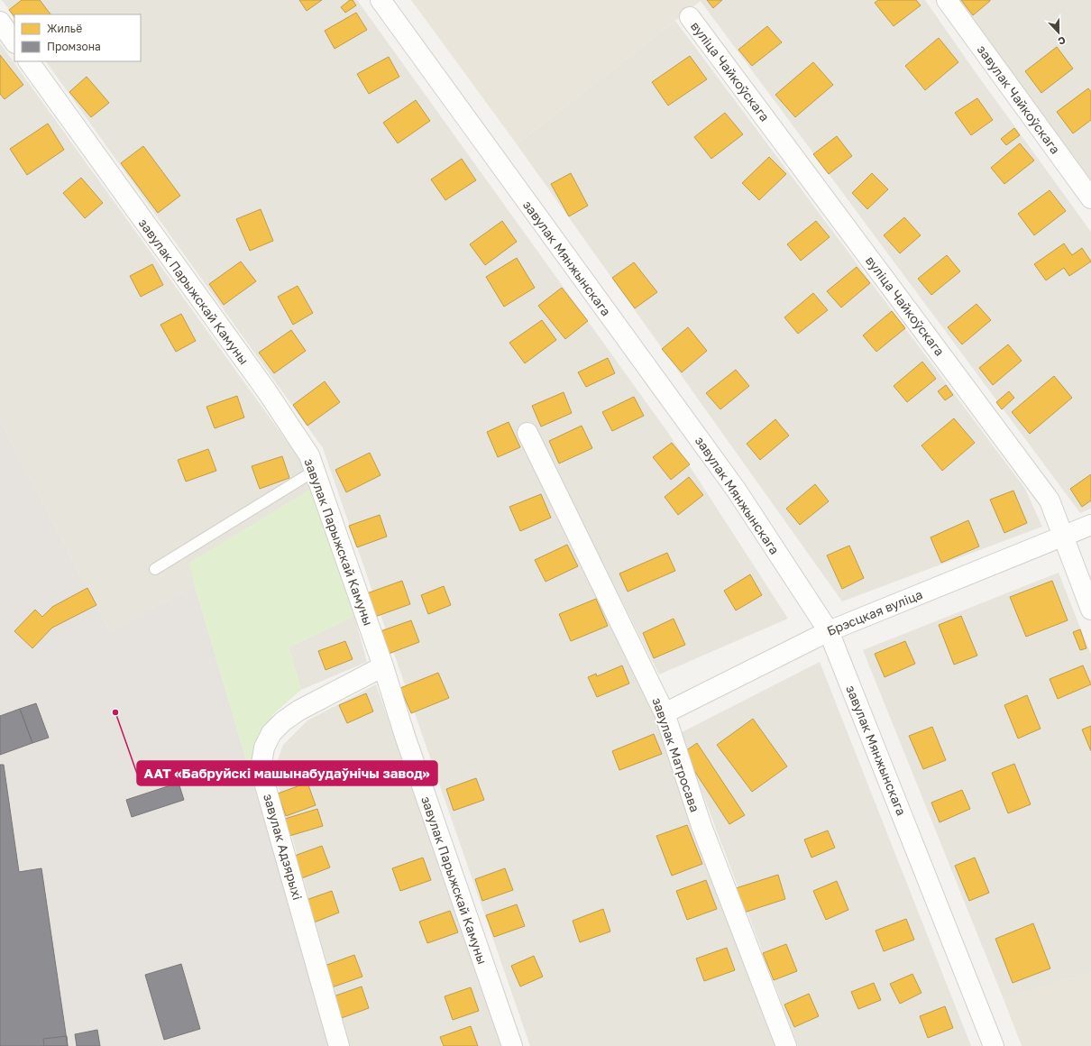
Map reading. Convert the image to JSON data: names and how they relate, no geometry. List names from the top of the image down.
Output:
{
  "streets": {
    "street": [
      "вуліца Чайкоўскага",
      "завулак Чайкоўскага",
      "завулак Мянжынскага",
      "завулак Парыжскай Камуны",
      "Брэсцкая вуліца",
      "завулак Матросава",
      "завулак Адзярыхі"
    ]
  },
  "crossings": [
    ["вуліца Чайкоўскага", "Брэсцкая вуліца"],
    ["завулак Мянжынскага", "Брэсцкая вуліца"],
    ["завулак Парыжскай Камуны", "завулак Адзярыхі"],
    ["Брэсцкая вуліца", "завулак Матросава"]
  ],
  "places": ["ААТ «Бабруйскі машынабудаўнічы завод»"],
  "legend": ["Жильё", "Промзона"],
  "north": "bottom"
}
